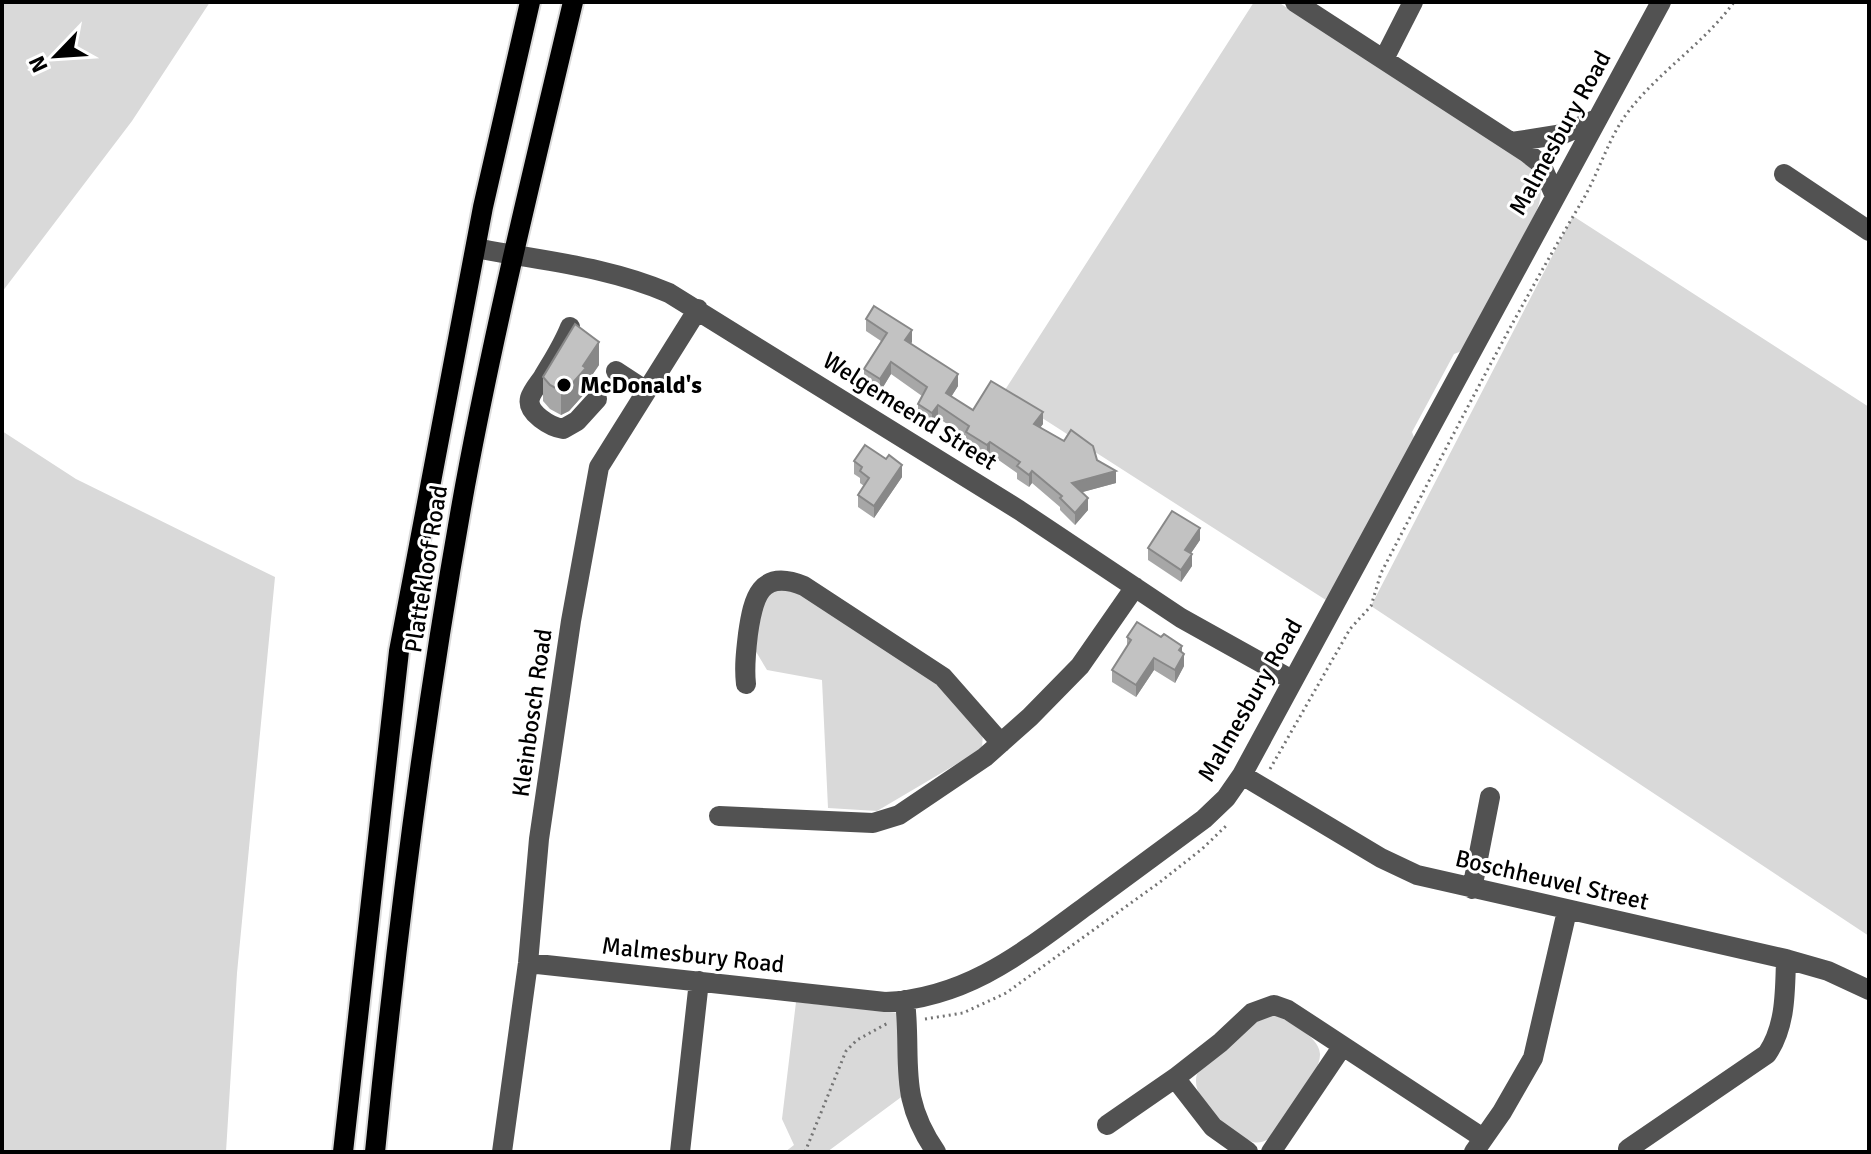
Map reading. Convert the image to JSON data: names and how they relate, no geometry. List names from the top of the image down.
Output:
{
  "streets": {
    "main road": ["Plattekloof Road"],
    "street": [
      "Malmesbury Road",
      "Welgemeend Street",
      "Kleinbosch Road",
      "Boschheuvel Street"
    ]
  },
  "crossings": [
    ["Malmesbury Road", "Welgemeend Street"],
    ["Malmesbury Road", "Kleinbosch Road"],
    ["Malmesbury Road", "Boschheuvel Street"],
    ["Welgemeend Street", "Plattekloof Road"],
    ["Welgemeend Street", "Kleinbosch Road"]
  ],
  "places": ["McDonald's"],
  "north": "bottom left"
}
